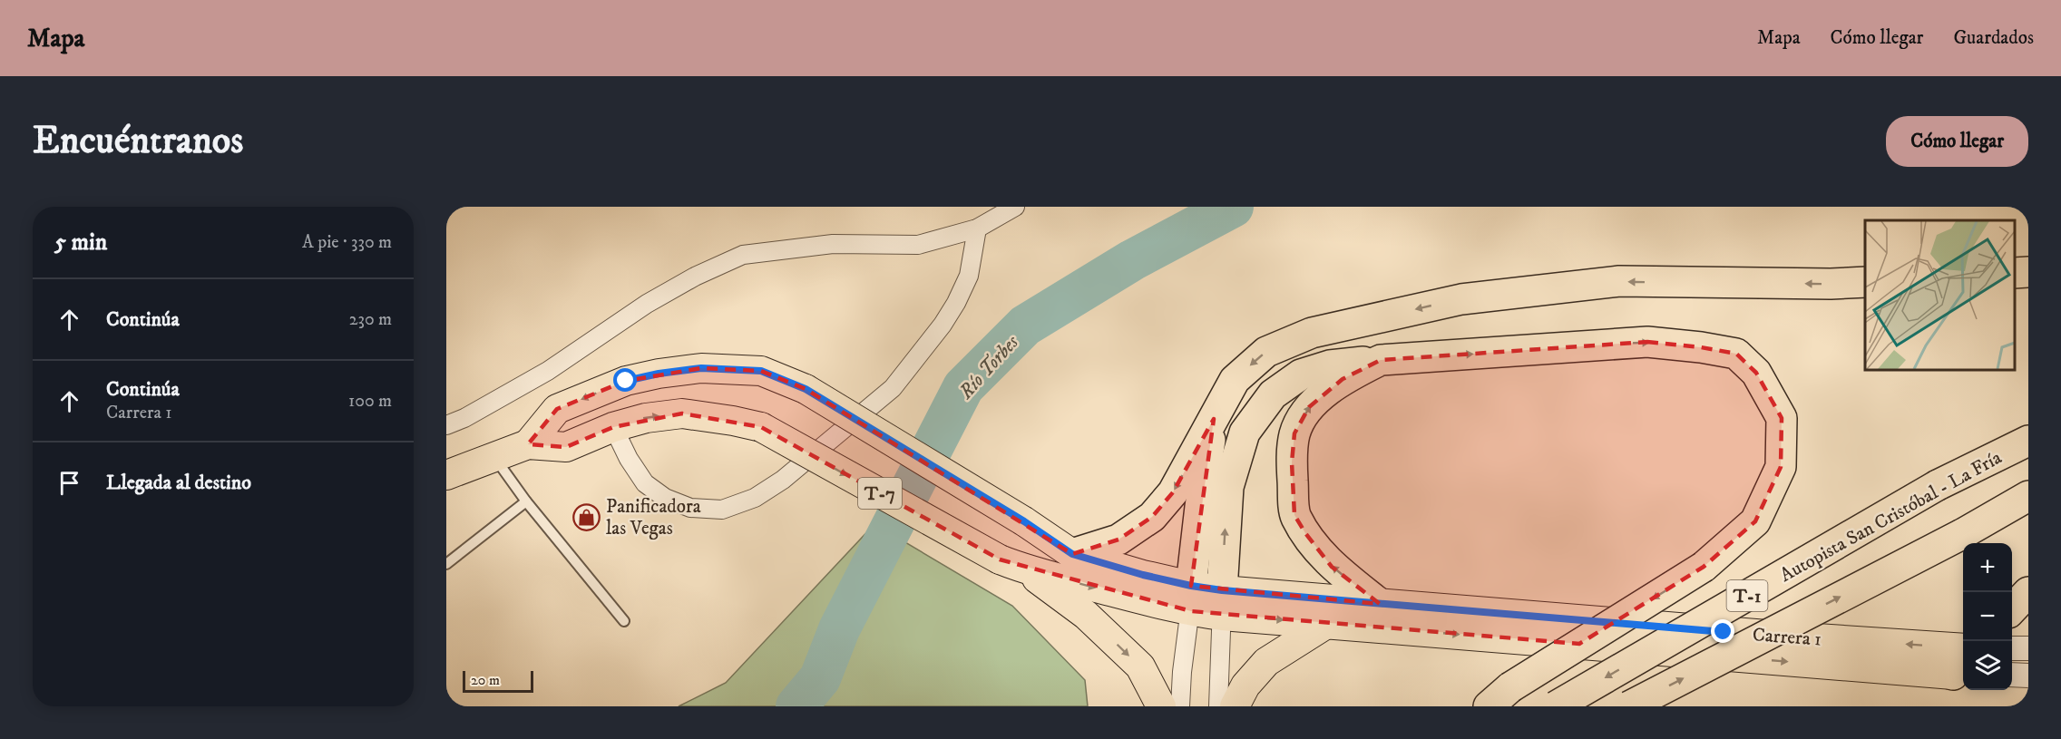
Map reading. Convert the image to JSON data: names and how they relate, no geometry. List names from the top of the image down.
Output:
{
  "streets": {
    "highway": ["Autopista San Cristóbal - La Fría", "T-1"],
    "main road": ["T-7", "Carrera 1"]
  },
  "crossings": [
    ["T-7", "Carrera 1"]
  ],
  "water": ["Río Torbes"],
  "places": {
    "shop": ["Panificadora las Vegas"]
  },
  "scale_bar": "20 m",
  "page": {
    "header": "Mapa",
    "nav": ["Mapa", "Cómo llegar", "Guardados"],
    "buttons": "Cómo llegar",
    "title": "Encuéntranos",
    "heading": ["5 min", "A pie · 330 m"],
    "list": [
      ["Continúa", "230 m"],
      ["Continúa", "Carrera 1", "100 m"],
      "Llegada al destino"
    ],
    "map_buttons": ["+", "−"],
    "scale": "20 m"
  }
}
